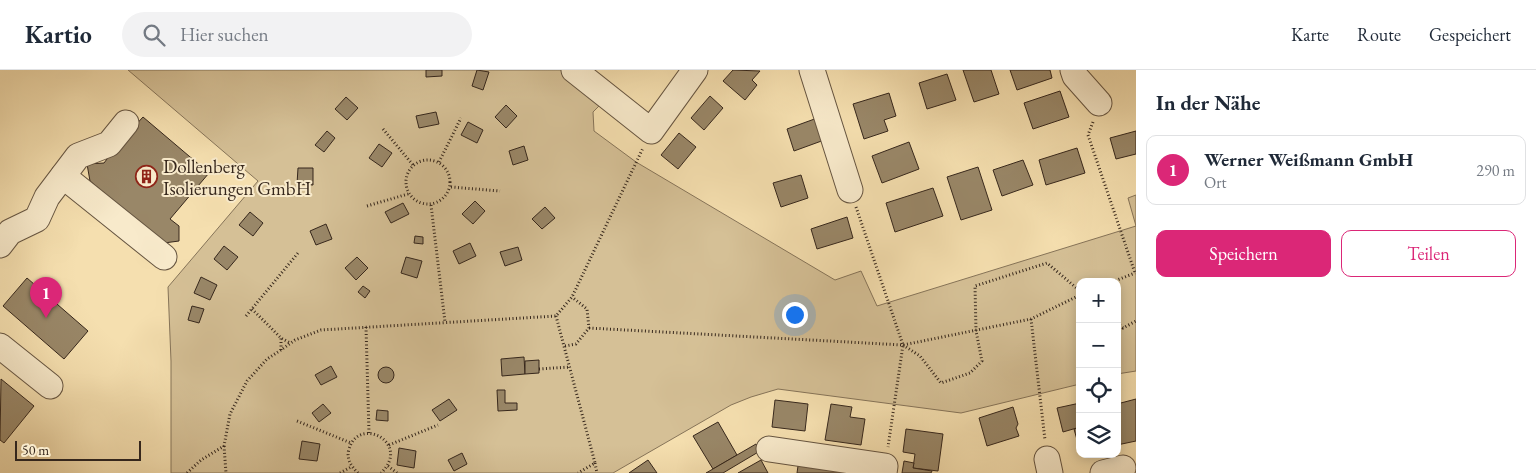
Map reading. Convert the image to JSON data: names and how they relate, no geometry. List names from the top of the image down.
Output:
{
  "places": {
    "building": ["Dollenberg Isolierungen GmbH"]
  },
  "scale_bar": "50 m",
  "page": {
    "header": "Kartio",
    "search": "Hier suchen",
    "nav": ["Karte", "Route", "Gespeichert"],
    "heading": "In der Nähe",
    "list": [
      {
        "mark": "1",
        "name": "Werner Weißmann GmbH",
        "note": "Ort",
        "value": "290 m"
      }
    ],
    "buttons": ["Speichern", "Teilen"],
    "pins": "1",
    "map_buttons": ["+", "−"],
    "scale": "50 m"
  }
}
